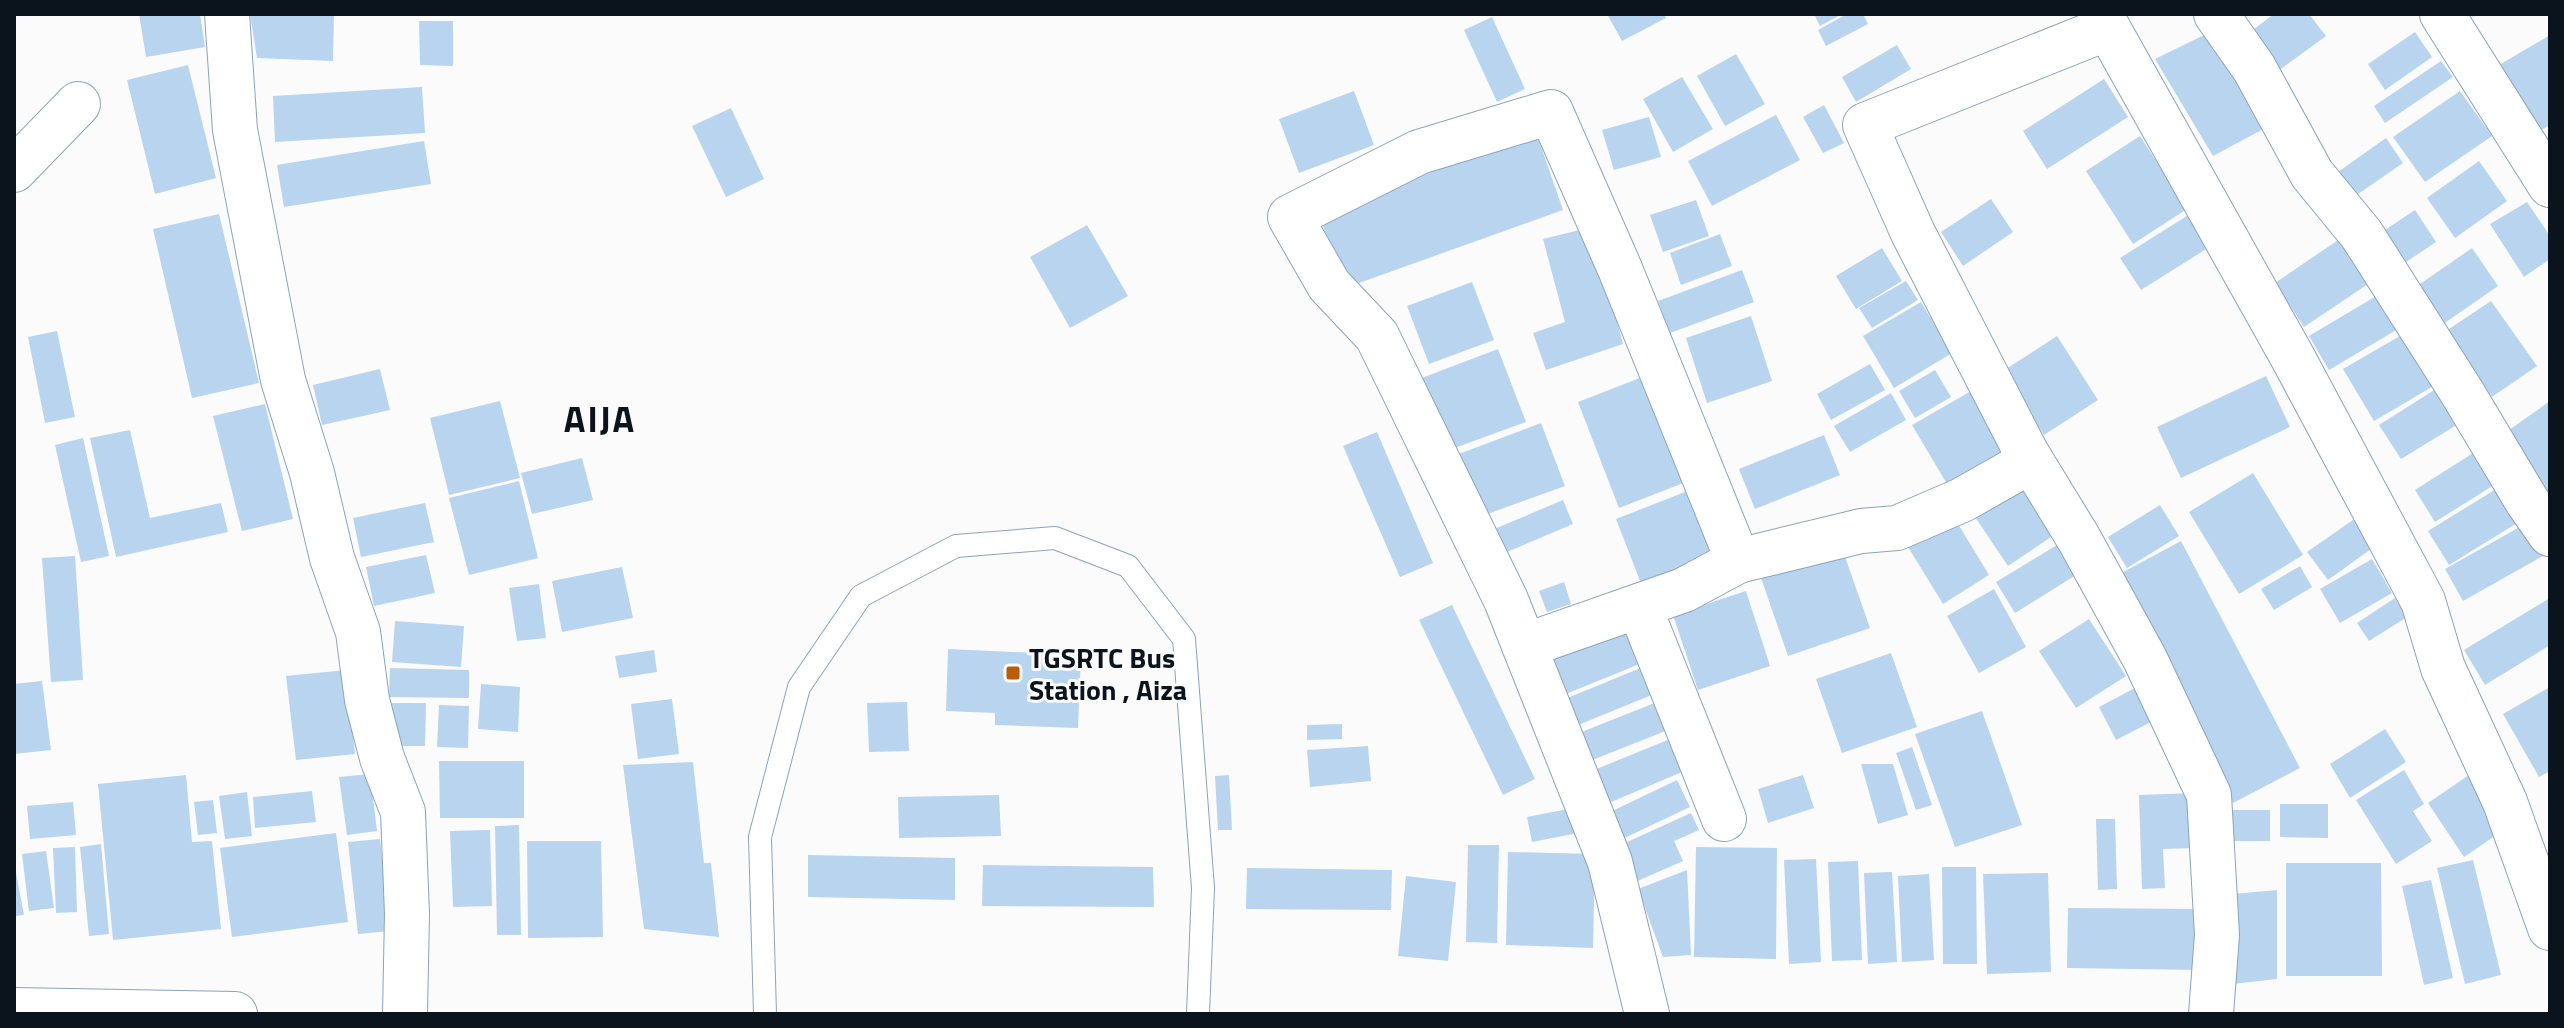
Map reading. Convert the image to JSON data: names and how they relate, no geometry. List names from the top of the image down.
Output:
{
  "districts": ["AIJA"],
  "places": {
    "transit": ["TGSRTC Bus Station , Aiza"]
  }
}
